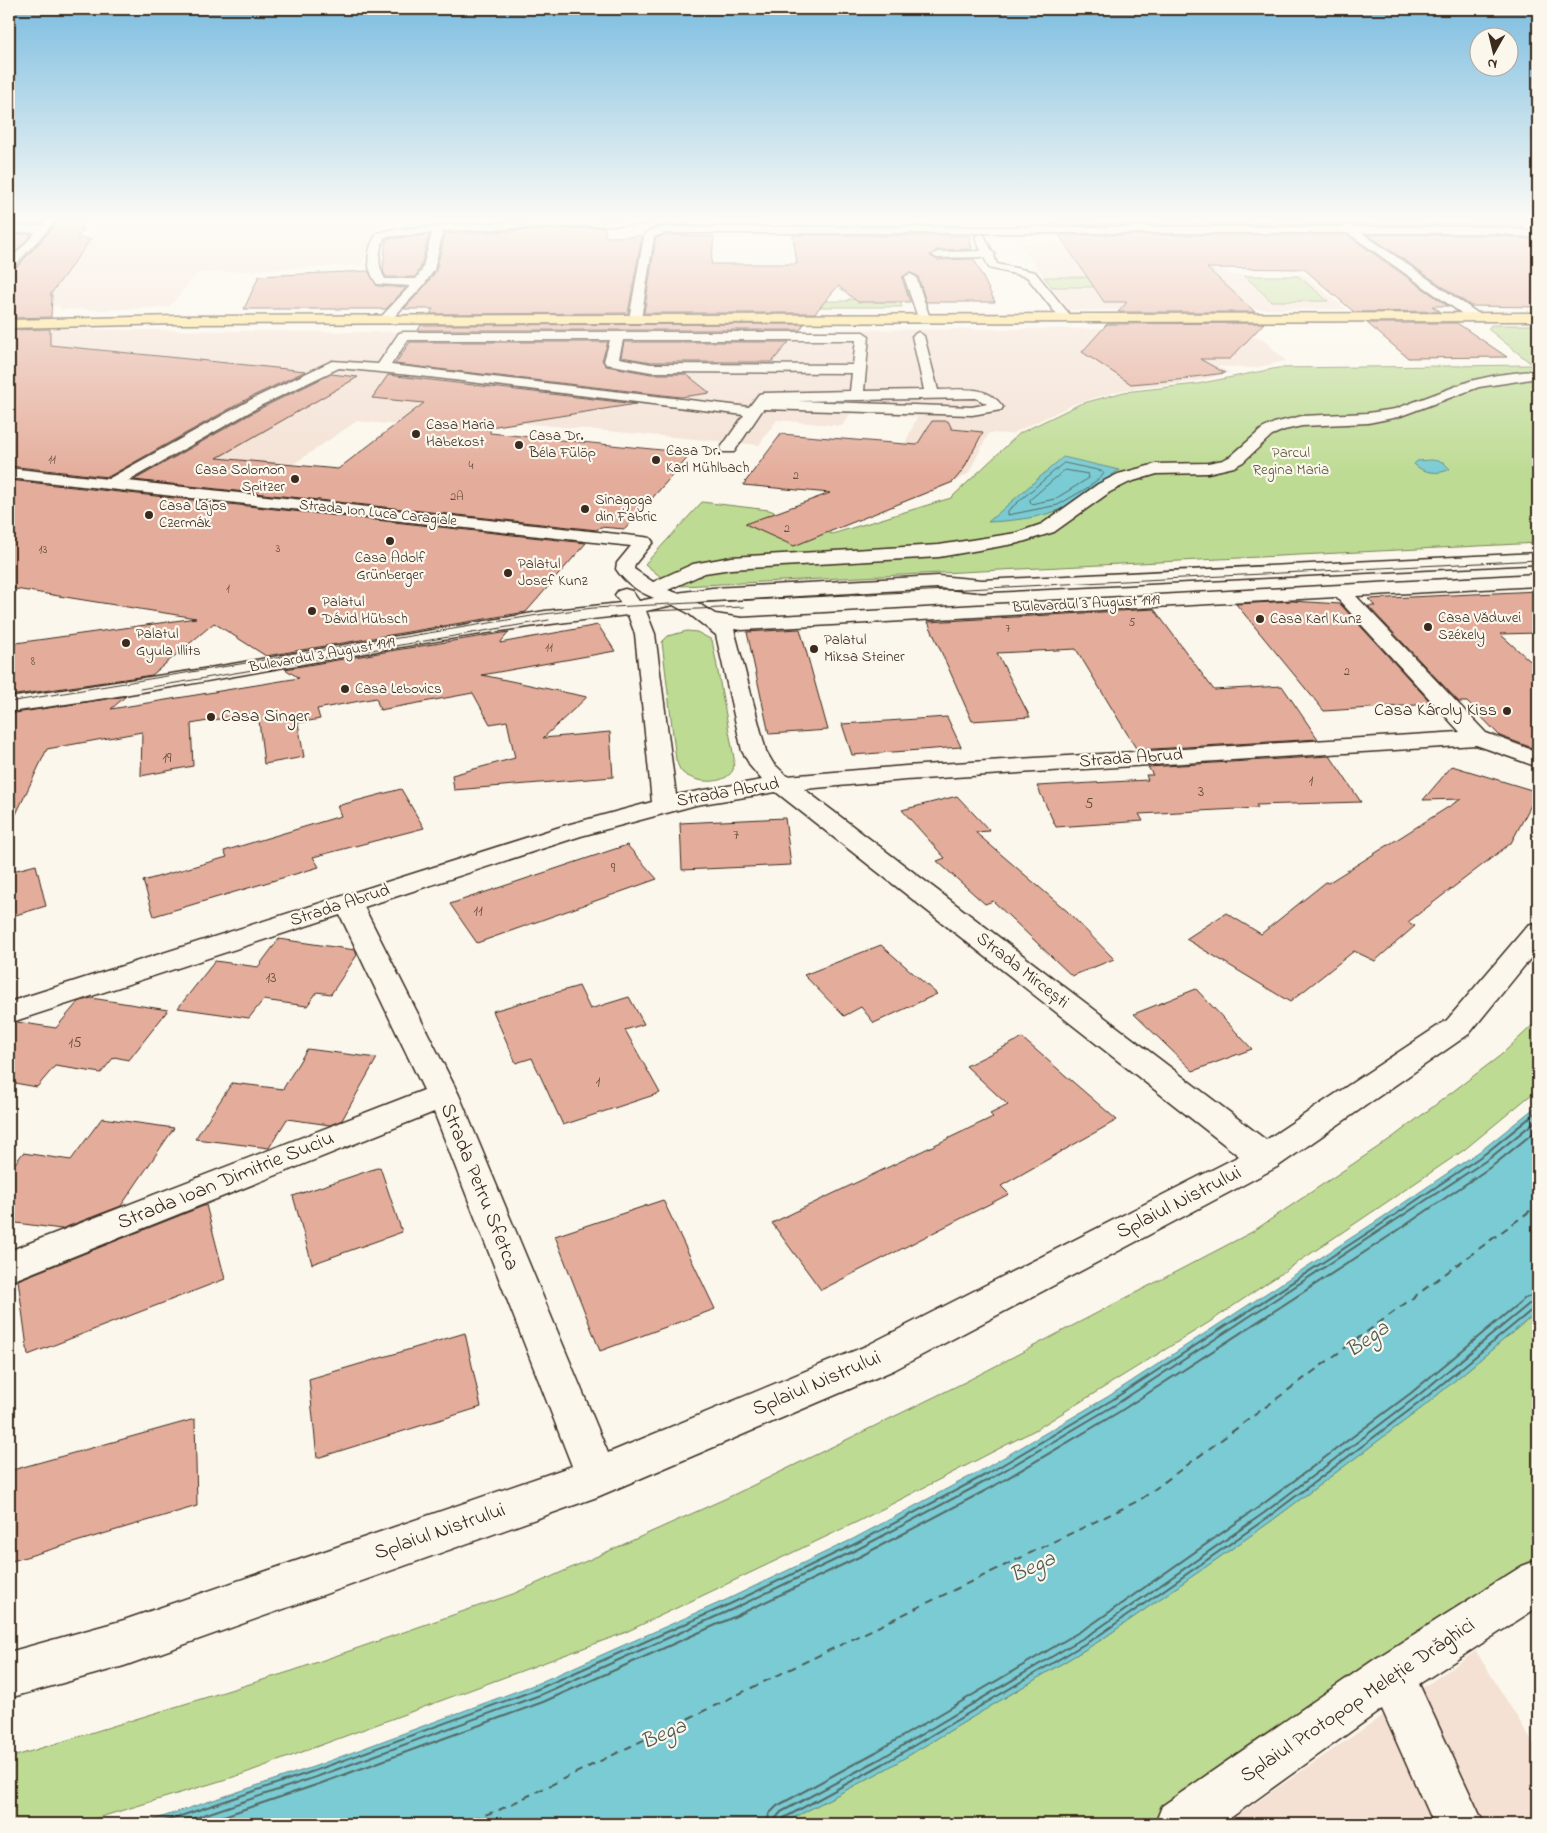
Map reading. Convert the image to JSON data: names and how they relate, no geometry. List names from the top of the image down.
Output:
{
  "streets": {
    "street": [
      "Strada Ion Luca Caragiale",
      "Bulevardul 3 August 1919",
      "Strada Abrud",
      "Strada Mircești",
      "Strada Ioan Dimitrie Suciu",
      "Strada Petru Sfetca",
      "Splaiul Nistrului",
      "Splaiul Protopop Meleție Drăghici"
    ]
  },
  "crossings": [
    ["Bulevardul 3 August 1919", "Strada Mircești"],
    ["Strada Abrud", "Strada Mircești"],
    ["Strada Abrud", "Strada Petru Sfetca"],
    ["Strada Mircești", "Splaiul Nistrului"],
    ["Strada Ioan Dimitrie Suciu", "Strada Petru Sfetca"],
    ["Strada Petru Sfetca", "Splaiul Nistrului"]
  ],
  "water": ["Bega"],
  "parks": ["Parcul Regina Maria"],
  "places": [
    "Casa Maria Habekost",
    "Casa Dr. Béla Fülöp",
    "Casa Dr. Karl Mühlbach",
    "Casa Solomon Spitzer",
    "Sinagoga din Fabric",
    "Casa Lajos Czermák",
    "Casa Adolf Grünberger",
    "Palatul Josef Kunz",
    "Palatul Dávid Hübsch",
    "Casa Karl Kunz",
    "Casa Văduvei Székely",
    "Palatul Gyula Illits",
    "Palatul Miksa Steiner",
    "Casa Lebovics",
    "Casa Károly Kiss",
    "Casa Singer"
  ],
  "house_numbers": [
    "11",
    "4",
    "2",
    "2A",
    "2",
    "3",
    "13",
    "1",
    "5",
    "7",
    "11",
    "8",
    "2",
    "19",
    "1",
    "3",
    "5",
    "7",
    "9",
    "11",
    "13",
    "15",
    "1"
  ],
  "north": "bottom"
}
